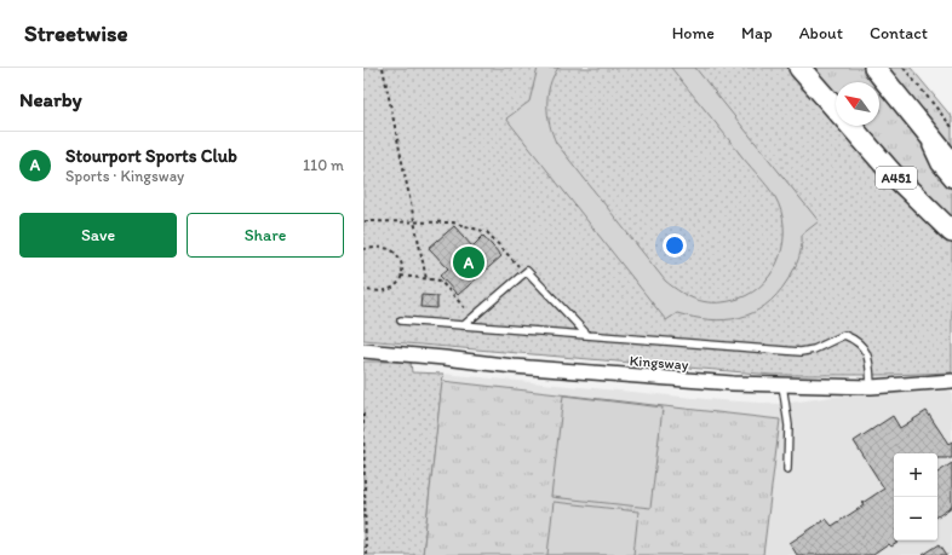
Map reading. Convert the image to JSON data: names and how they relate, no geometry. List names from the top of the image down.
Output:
{
  "streets": {
    "main road": ["A451"],
    "street": ["Kingsway"]
  },
  "north": "top left",
  "page": {
    "header": "Streetwise",
    "nav": [
      "Home",
      "Map",
      "About",
      "Contact"
    ],
    "heading": "Nearby",
    "list": [
      {
        "mark": "A",
        "name": "Stourport Sports Club",
        "note": "Sports · Kingsway",
        "value": "110 m"
      }
    ],
    "buttons": ["Save", "Share"],
    "pins": "A",
    "map_buttons": ["+", "−"]
  }
}
